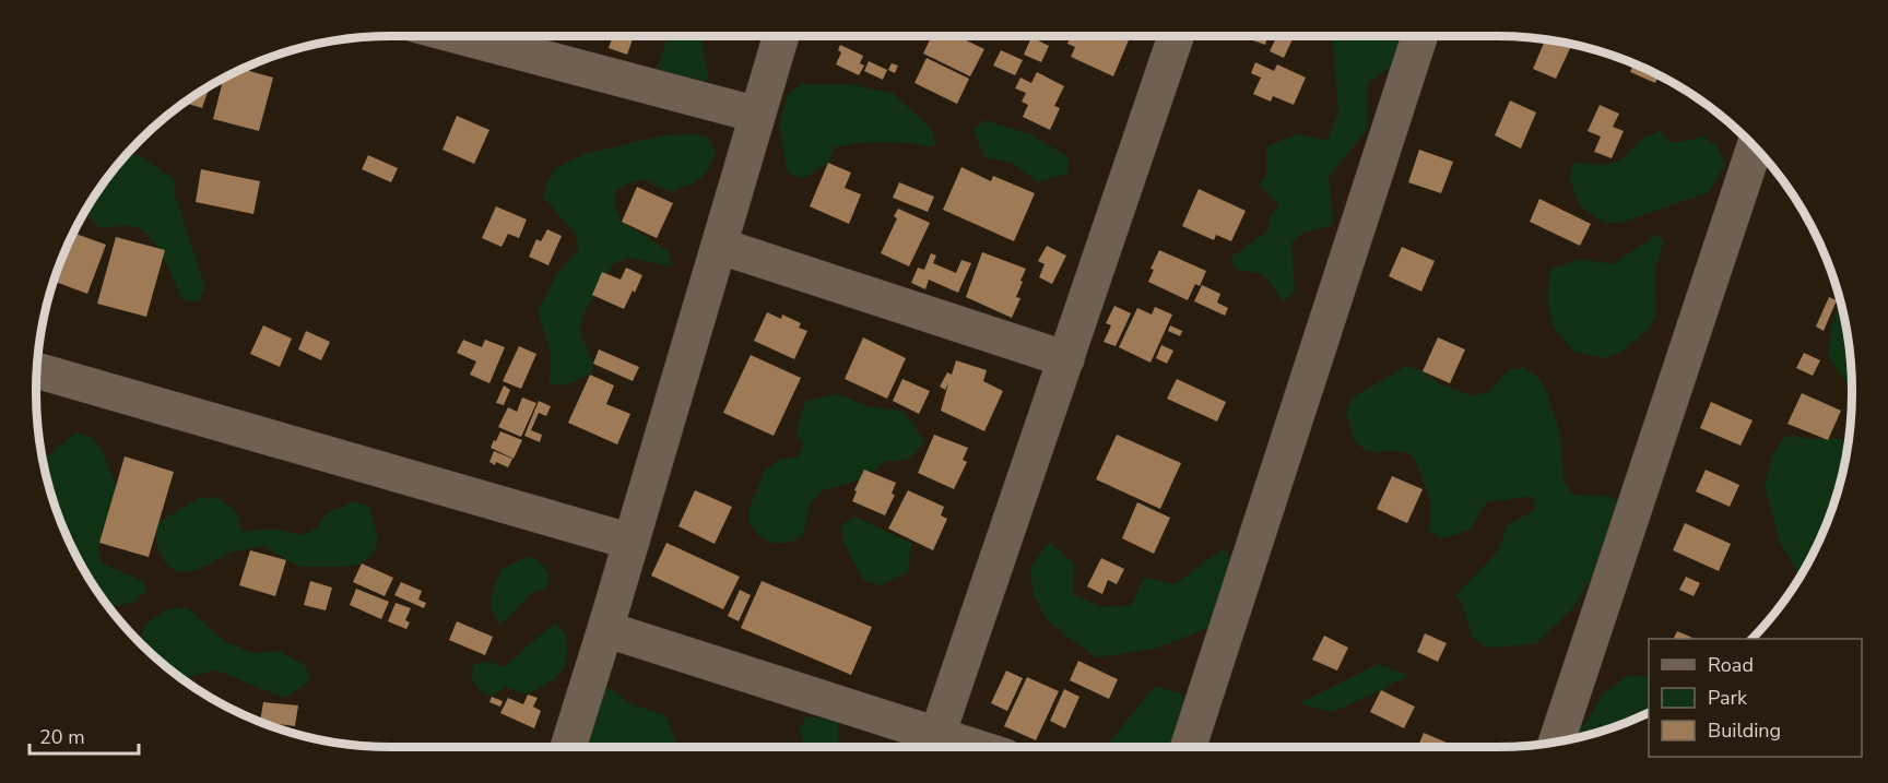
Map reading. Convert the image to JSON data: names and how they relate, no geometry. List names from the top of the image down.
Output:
{
  "legend": ["Road", "Park", "Building"],
  "scale_bar": "20 m"
}
